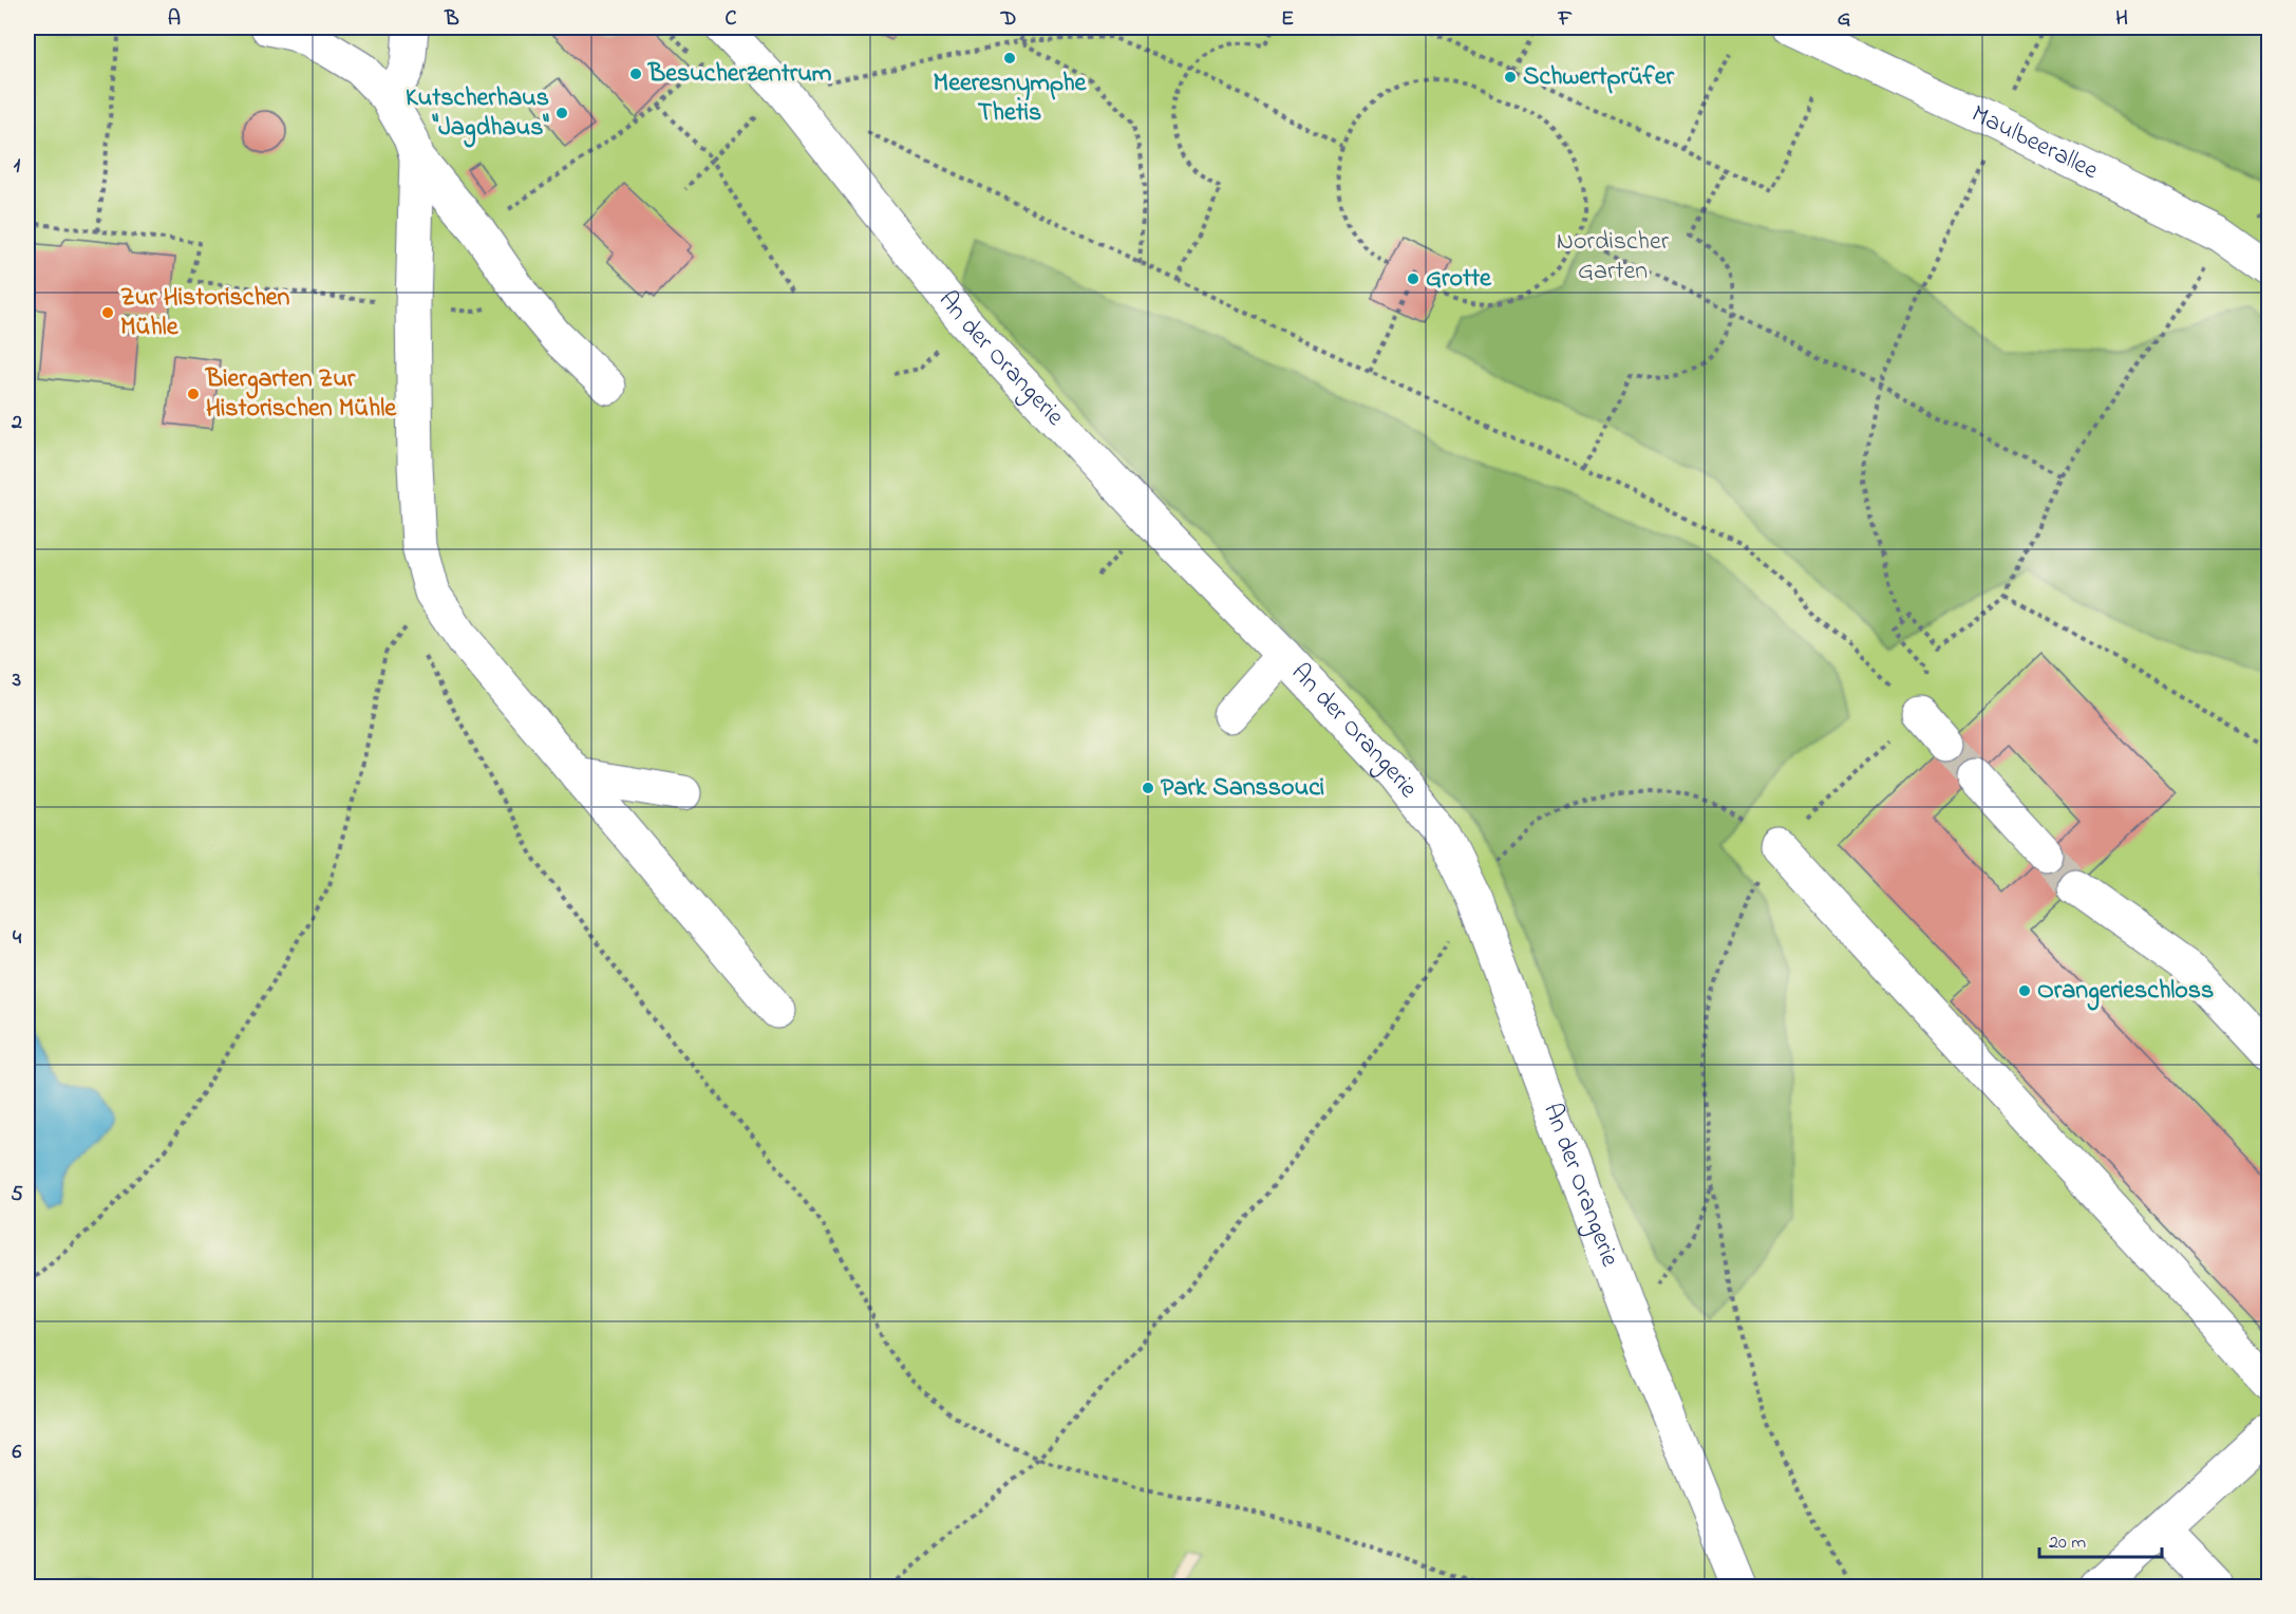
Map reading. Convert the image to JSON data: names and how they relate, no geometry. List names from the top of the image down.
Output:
{
  "streets": {
    "street": ["Maulbeerallee", "An der Orangerie"]
  },
  "parks": ["Nordischer Garten"],
  "places": [
    "Meeresnymphe Thetis",
    "Besucherzentrum",
    "Schwertprüfer",
    "Kutscherhaus \"Jagdhaus\"",
    "Grotte",
    "Zur Historischen Mühle",
    "Biergarten Zur Historischen Mühle",
    "Park Sanssouci",
    "Orangerieschloss"
  ],
  "scale_bar": "20 m",
  "grid": {
    "columns": [
      "A",
      "B",
      "C",
      "D",
      "E",
      "F",
      "G",
      "H"
    ],
    "rows": [
      "1",
      "2",
      "3",
      "4",
      "5",
      "6"
    ]
  }
}
